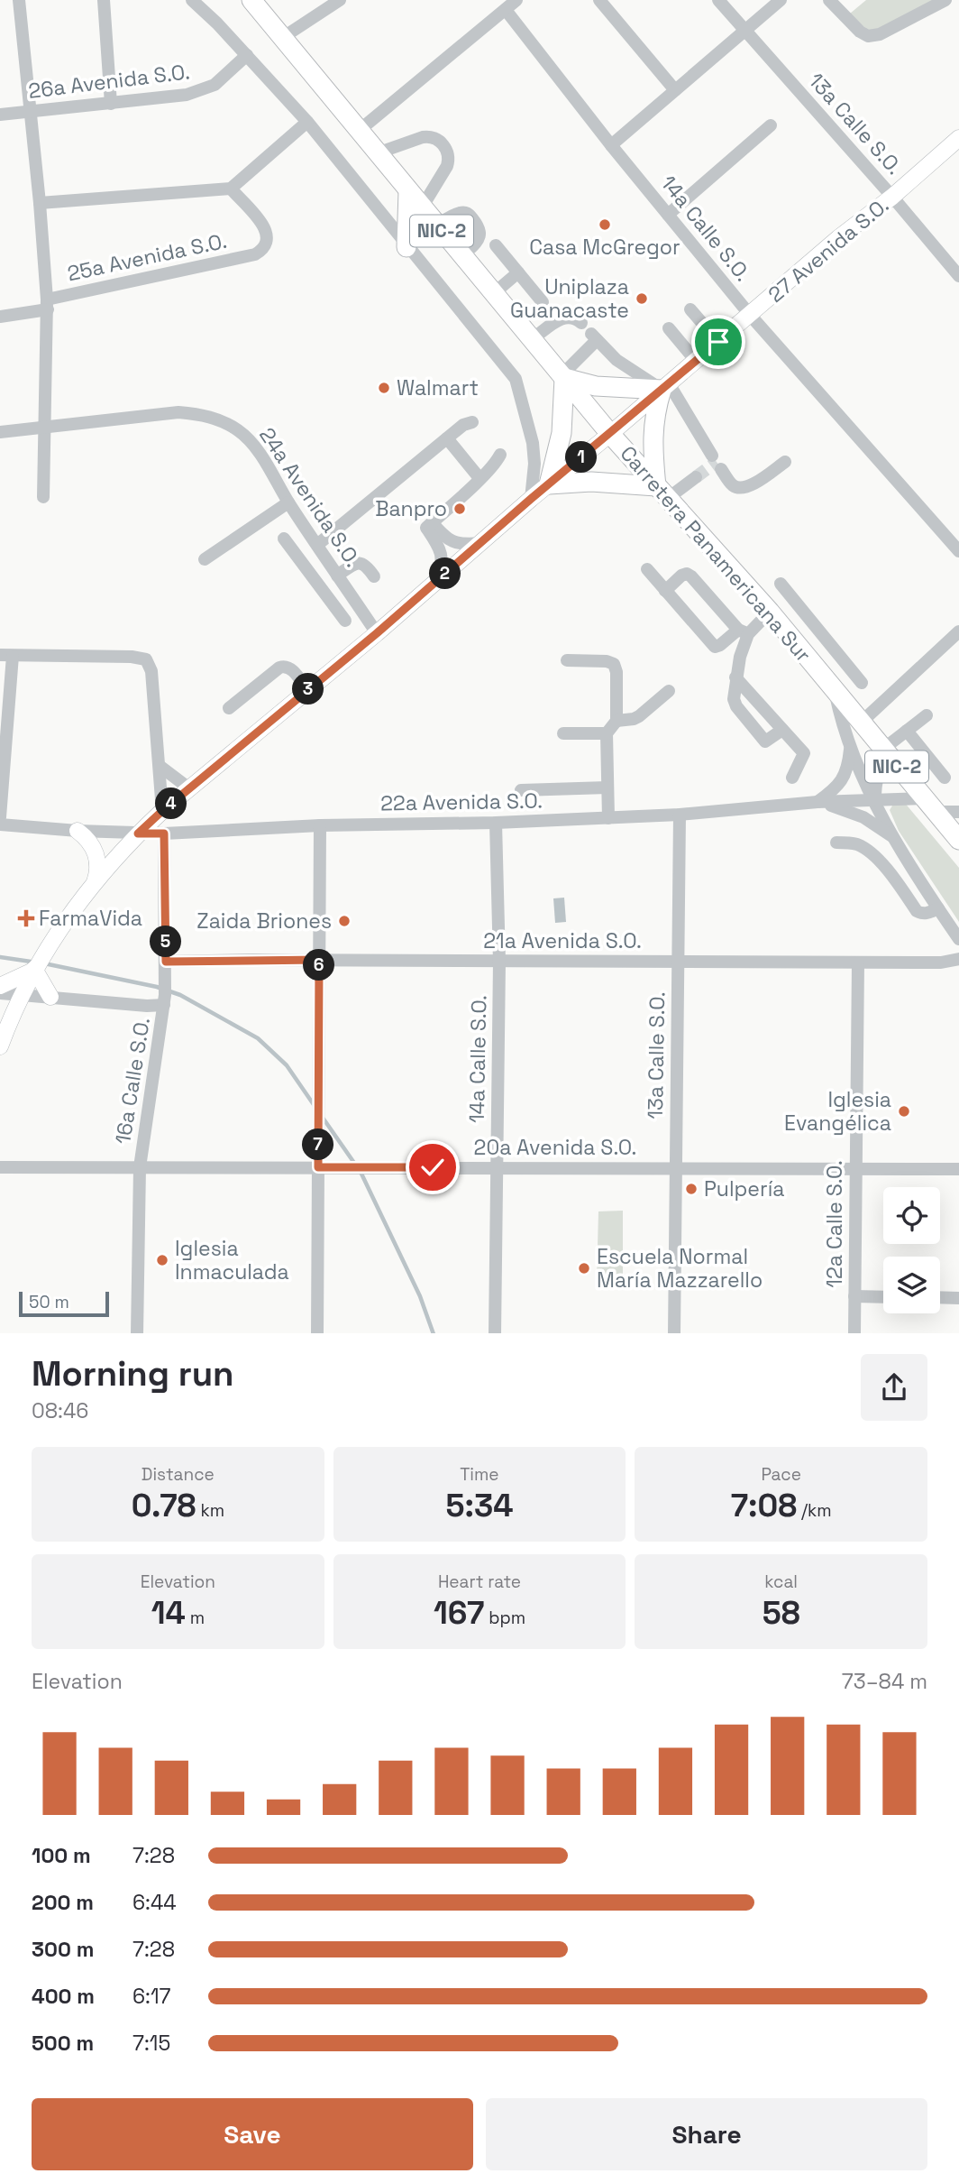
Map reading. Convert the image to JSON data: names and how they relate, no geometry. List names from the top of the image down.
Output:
{
  "streets": {
    "highway": ["NIC-2", "Carretera Panamericana Sur"],
    "main road": ["27 Avenida S.O."],
    "street": [
      "26a Avenida S.O.",
      "13a Calle S.O.",
      "14a Calle S.O.",
      "25a Avenida S.O.",
      "24a Avenida S.O.",
      "22a Avenida S.O.",
      "21a Avenida S.O.",
      "16a Calle S.O.",
      "20a Avenida S.O.",
      "12a Calle S.O."
    ]
  },
  "crossings": [
    ["13a Calle S.O.", "27 Avenida S.O."],
    ["13a Calle S.O.", "22a Avenida S.O."],
    ["13a Calle S.O.", "21a Avenida S.O."],
    ["13a Calle S.O.", "20a Avenida S.O."],
    ["14a Calle S.O.", "27 Avenida S.O."],
    ["14a Calle S.O.", "22a Avenida S.O."],
    ["14a Calle S.O.", "21a Avenida S.O."],
    ["14a Calle S.O.", "20a Avenida S.O."],
    ["27 Avenida S.O.", "24a Avenida S.O."],
    ["27 Avenida S.O.", "Carretera Panamericana Sur"],
    ["27 Avenida S.O.", "22a Avenida S.O."],
    ["Carretera Panamericana Sur", "22a Avenida S.O."],
    ["22a Avenida S.O.", "16a Calle S.O."],
    ["21a Avenida S.O.", "16a Calle S.O."],
    ["21a Avenida S.O.", "12a Calle S.O."],
    ["16a Calle S.O.", "20a Avenida S.O."],
    ["20a Avenida S.O.", "12a Calle S.O."]
  ],
  "places": {
    "other": [
      "Casa McGregor",
      "Uniplaza Guanacaste",
      "Walmart",
      "Banpro",
      "Zaida Briones",
      "Iglesia Evangélica",
      "Pulpería",
      "Iglesia Inmaculada",
      "Escuela Normal María Mazzarello"
    ],
    "health": ["FarmaVida"]
  },
  "scale_bar": "50 m",
  "page": {
    "pins": [
      "1",
      "2",
      "3",
      "4",
      "5",
      "6",
      "7"
    ],
    "scale": "50 m",
    "heading": ["Morning run", "08:46"],
    "stats": [
      ["Distance", "0.78 km"],
      ["Time", "5:34"],
      ["Pace", "7:08 /km"],
      ["Elevation", "14 m"],
      ["Heart rate", "167 bpm"],
      ["kcal", "58"]
    ],
    "chart": ["Elevation", "73–84 m"],
    "list": [
      {
        "name": "100 m",
        "note": "7:28"
      },
      {
        "name": "200 m",
        "note": "6:44"
      },
      {
        "name": "300 m",
        "note": "7:28"
      },
      {
        "name": "400 m",
        "note": "6:17"
      },
      {
        "name": "500 m",
        "note": "7:15"
      }
    ],
    "buttons": ["Save", "Share"]
  }
}
